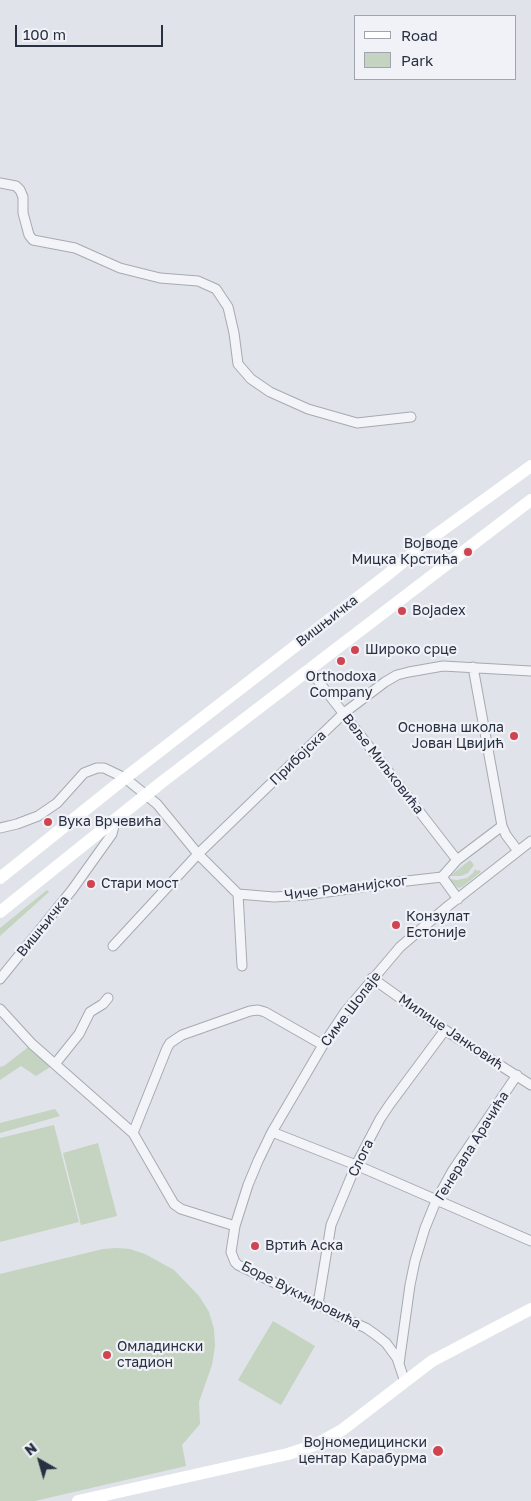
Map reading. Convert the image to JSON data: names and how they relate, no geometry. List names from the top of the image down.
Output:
{
  "streets": {
    "main road": ["Вишњичка"],
    "street": [
      "Прибојска",
      "Веље Миљковића",
      "Чиче Романијског",
      "Симе Шолаје",
      "Милице Јанковић",
      "Генерала Арачића",
      "Слога",
      "Боре Вукмировића"
    ]
  },
  "crossings": [
    ["Вишњичка", "Веље Миљковића"],
    ["Прибојска", "Веље Миљковића"],
    ["Симе Шолаје", "Милице Јанковић"],
    ["Симе Шолаје", "Боре Вукмировића"],
    ["Милице Јанковић", "Генерала Арачића"],
    ["Милице Јанковић", "Слога"],
    ["Генерала Арачића", "Боре Вукмировића"],
    ["Слога", "Боре Вукмировића"]
  ],
  "places": [
    "Војводе Мицка Крстића",
    "Bojadex",
    "Широко срце",
    "Orthodoxa Company",
    "Основна школа Јован Цвијић",
    "Вука Врчевића",
    "Стари мост",
    "Конзулат Естоније",
    "Вртић Аска",
    "Омладински стадион",
    "Војномедицински центар Карабурма"
  ],
  "legend": ["Road", "Park"],
  "scale_bar": "100 m",
  "north": "top left"
}
